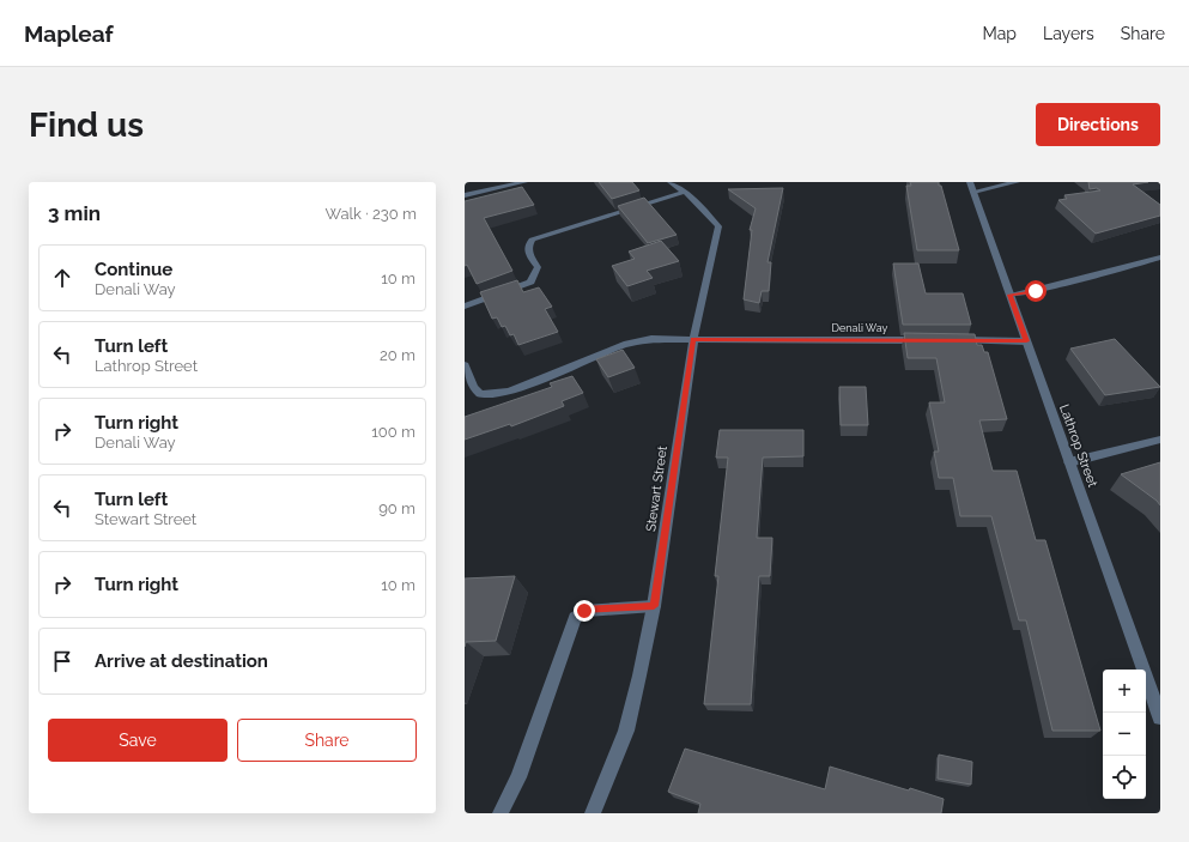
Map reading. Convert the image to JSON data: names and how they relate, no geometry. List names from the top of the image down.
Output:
{
  "streets": {
    "street": ["Denali Way", "Lathrop Street", "Stewart Street"]
  },
  "crossings": [
    ["Denali Way", "Stewart Street"]
  ],
  "page": {
    "header": "Mapleaf",
    "nav": ["Map", "Layers", "Share"],
    "buttons": [
      "Directions",
      ["Save", "Share"]
    ],
    "title": "Find us",
    "heading": ["3 min", "Walk · 230 m"],
    "list": [
      ["Continue", "Denali Way", "10 m"],
      ["Turn left", "Lathrop Street", "20 m"],
      ["Turn right", "Denali Way", "100 m"],
      ["Turn left", "Stewart Street", "90 m"],
      ["Turn right", "10 m"],
      "Arrive at destination"
    ],
    "map_buttons": ["+", "−"]
  }
}
